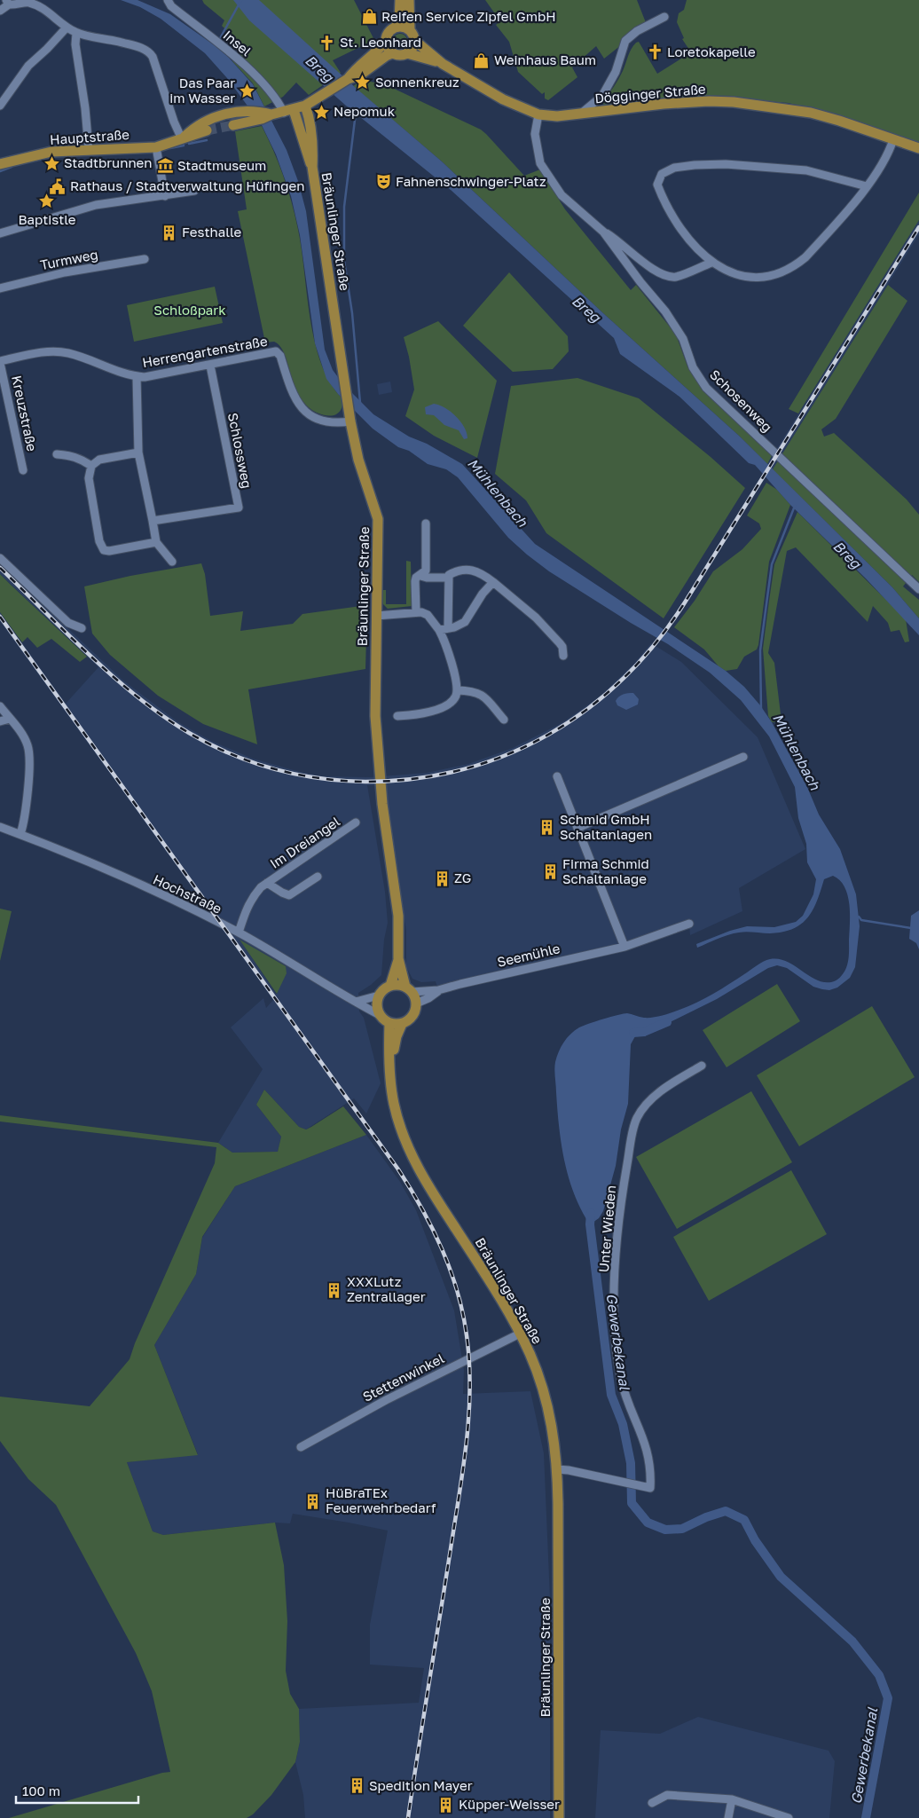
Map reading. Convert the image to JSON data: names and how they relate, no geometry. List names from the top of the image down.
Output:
{
  "streets": {
    "main road": ["Dögginger Straße", "Hauptstraße", "Bräunlinger Straße"],
    "street": [
      "Insel",
      "Turmweg",
      "Herrengartenstraße",
      "Schosenweg",
      "Kreuzstraße",
      "Schlossweg",
      "Im Dreiangel",
      "Hochstraße",
      "Seemühle",
      "Unter Wieden",
      "Stettenwinkel"
    ]
  },
  "crossings": [
    ["Insel", "Hauptstraße"],
    ["Insel", "Bräunlinger Straße"],
    ["Dögginger Straße", "Schosenweg"],
    ["Hauptstraße", "Bräunlinger Straße"],
    ["Bräunlinger Straße", "Herrengartenstraße"],
    ["Bräunlinger Straße", "Hochstraße"],
    ["Bräunlinger Straße", "Seemühle"],
    ["Bräunlinger Straße", "Unter Wieden"],
    ["Bräunlinger Straße", "Stettenwinkel"],
    ["Herrengartenstraße", "Kreuzstraße"],
    ["Herrengartenstraße", "Schlossweg"],
    ["Im Dreiangel", "Hochstraße"],
    ["Hochstraße", "Seemühle"]
  ],
  "water": ["Breg", "Mühlenbach", "Gewerbekanal"],
  "parks": ["Schloßpark"],
  "places": {
    "shop": ["Reifen Service Zipfel GmbH", "Weinhaus Baum"],
    "church": ["St. Leonhard", "Loretokapelle"],
    "place": [
      "Sonnenkreuz",
      "Das Paar im Wasser",
      "Nepomuk",
      "Stadtbrunnen",
      "Baptistle"
    ],
    "museum": ["Stadtmuseum"],
    "theatre": ["Fahnenschwinger-Platz"],
    "public building": ["Rathaus / Stadtverwaltung Hüfingen"],
    "building": [
      "Festhalle",
      "Schmid GmbH Schaltanlagen",
      "Firma Schmid Schaltanlage",
      "ZG",
      "XXXLutz Zentrallager",
      "HüBraTEx Feuerwehrbedarf",
      "Spedition Mayer",
      "Küpper-Weisser"
    ]
  },
  "scale_bar": "100 m"
}
